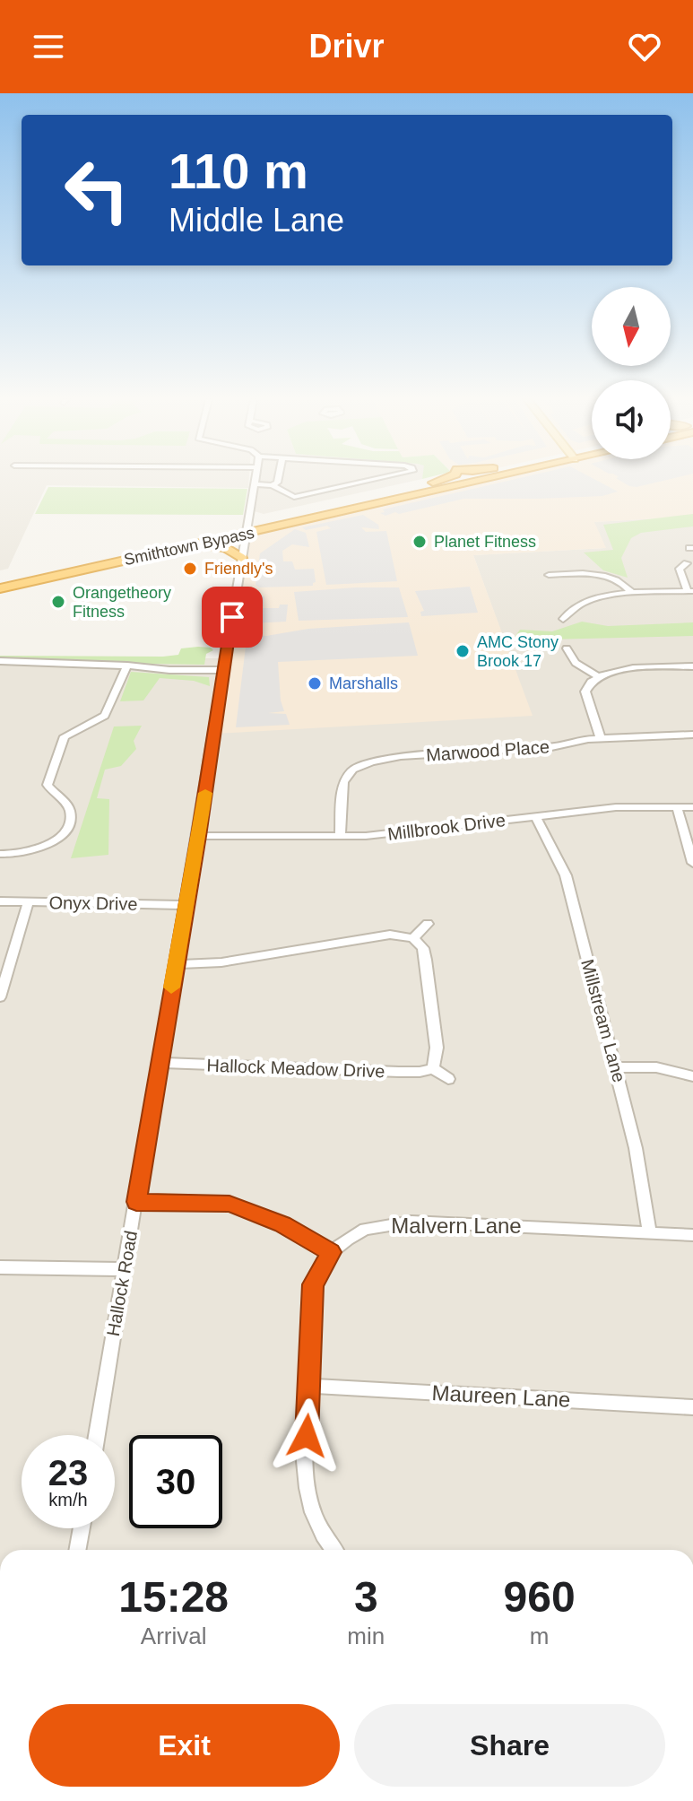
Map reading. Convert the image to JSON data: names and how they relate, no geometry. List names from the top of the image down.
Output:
{
  "streets": {
    "highway": ["Smithtown Bypass"],
    "street": [
      "Marwood Place",
      "Millbrook Drive",
      "Onyx Drive",
      "Millstream Lane",
      "Hallock Meadow Drive",
      "Malvern Lane",
      "Hallock Road",
      "Maureen Lane"
    ]
  },
  "crossings": [
    ["Smithtown Bypass", "Hallock Road"],
    ["Marwood Place", "Millbrook Drive"],
    ["Millbrook Drive", "Millstream Lane"],
    ["Millbrook Drive", "Hallock Road"],
    ["Onyx Drive", "Hallock Road"],
    ["Millstream Lane", "Malvern Lane"],
    ["Hallock Meadow Drive", "Hallock Road"],
    ["Malvern Lane", "Maureen Lane"]
  ],
  "places": [
    "Planet Fitness",
    "Friendly's",
    "Orangetheory Fitness",
    "AMC Stony Brook 17",
    "Marshalls"
  ],
  "north": "bottom",
  "page": {
    "header": "Drivr",
    "turn": ["110 m", "Middle Lane"],
    "speed": "23 km/h",
    "limit": "30",
    "eta": [
      "15:28",
      "Arrival",
      "3",
      "min",
      "960",
      "m"
    ],
    "buttons": ["Exit", "Share"]
  }
}
